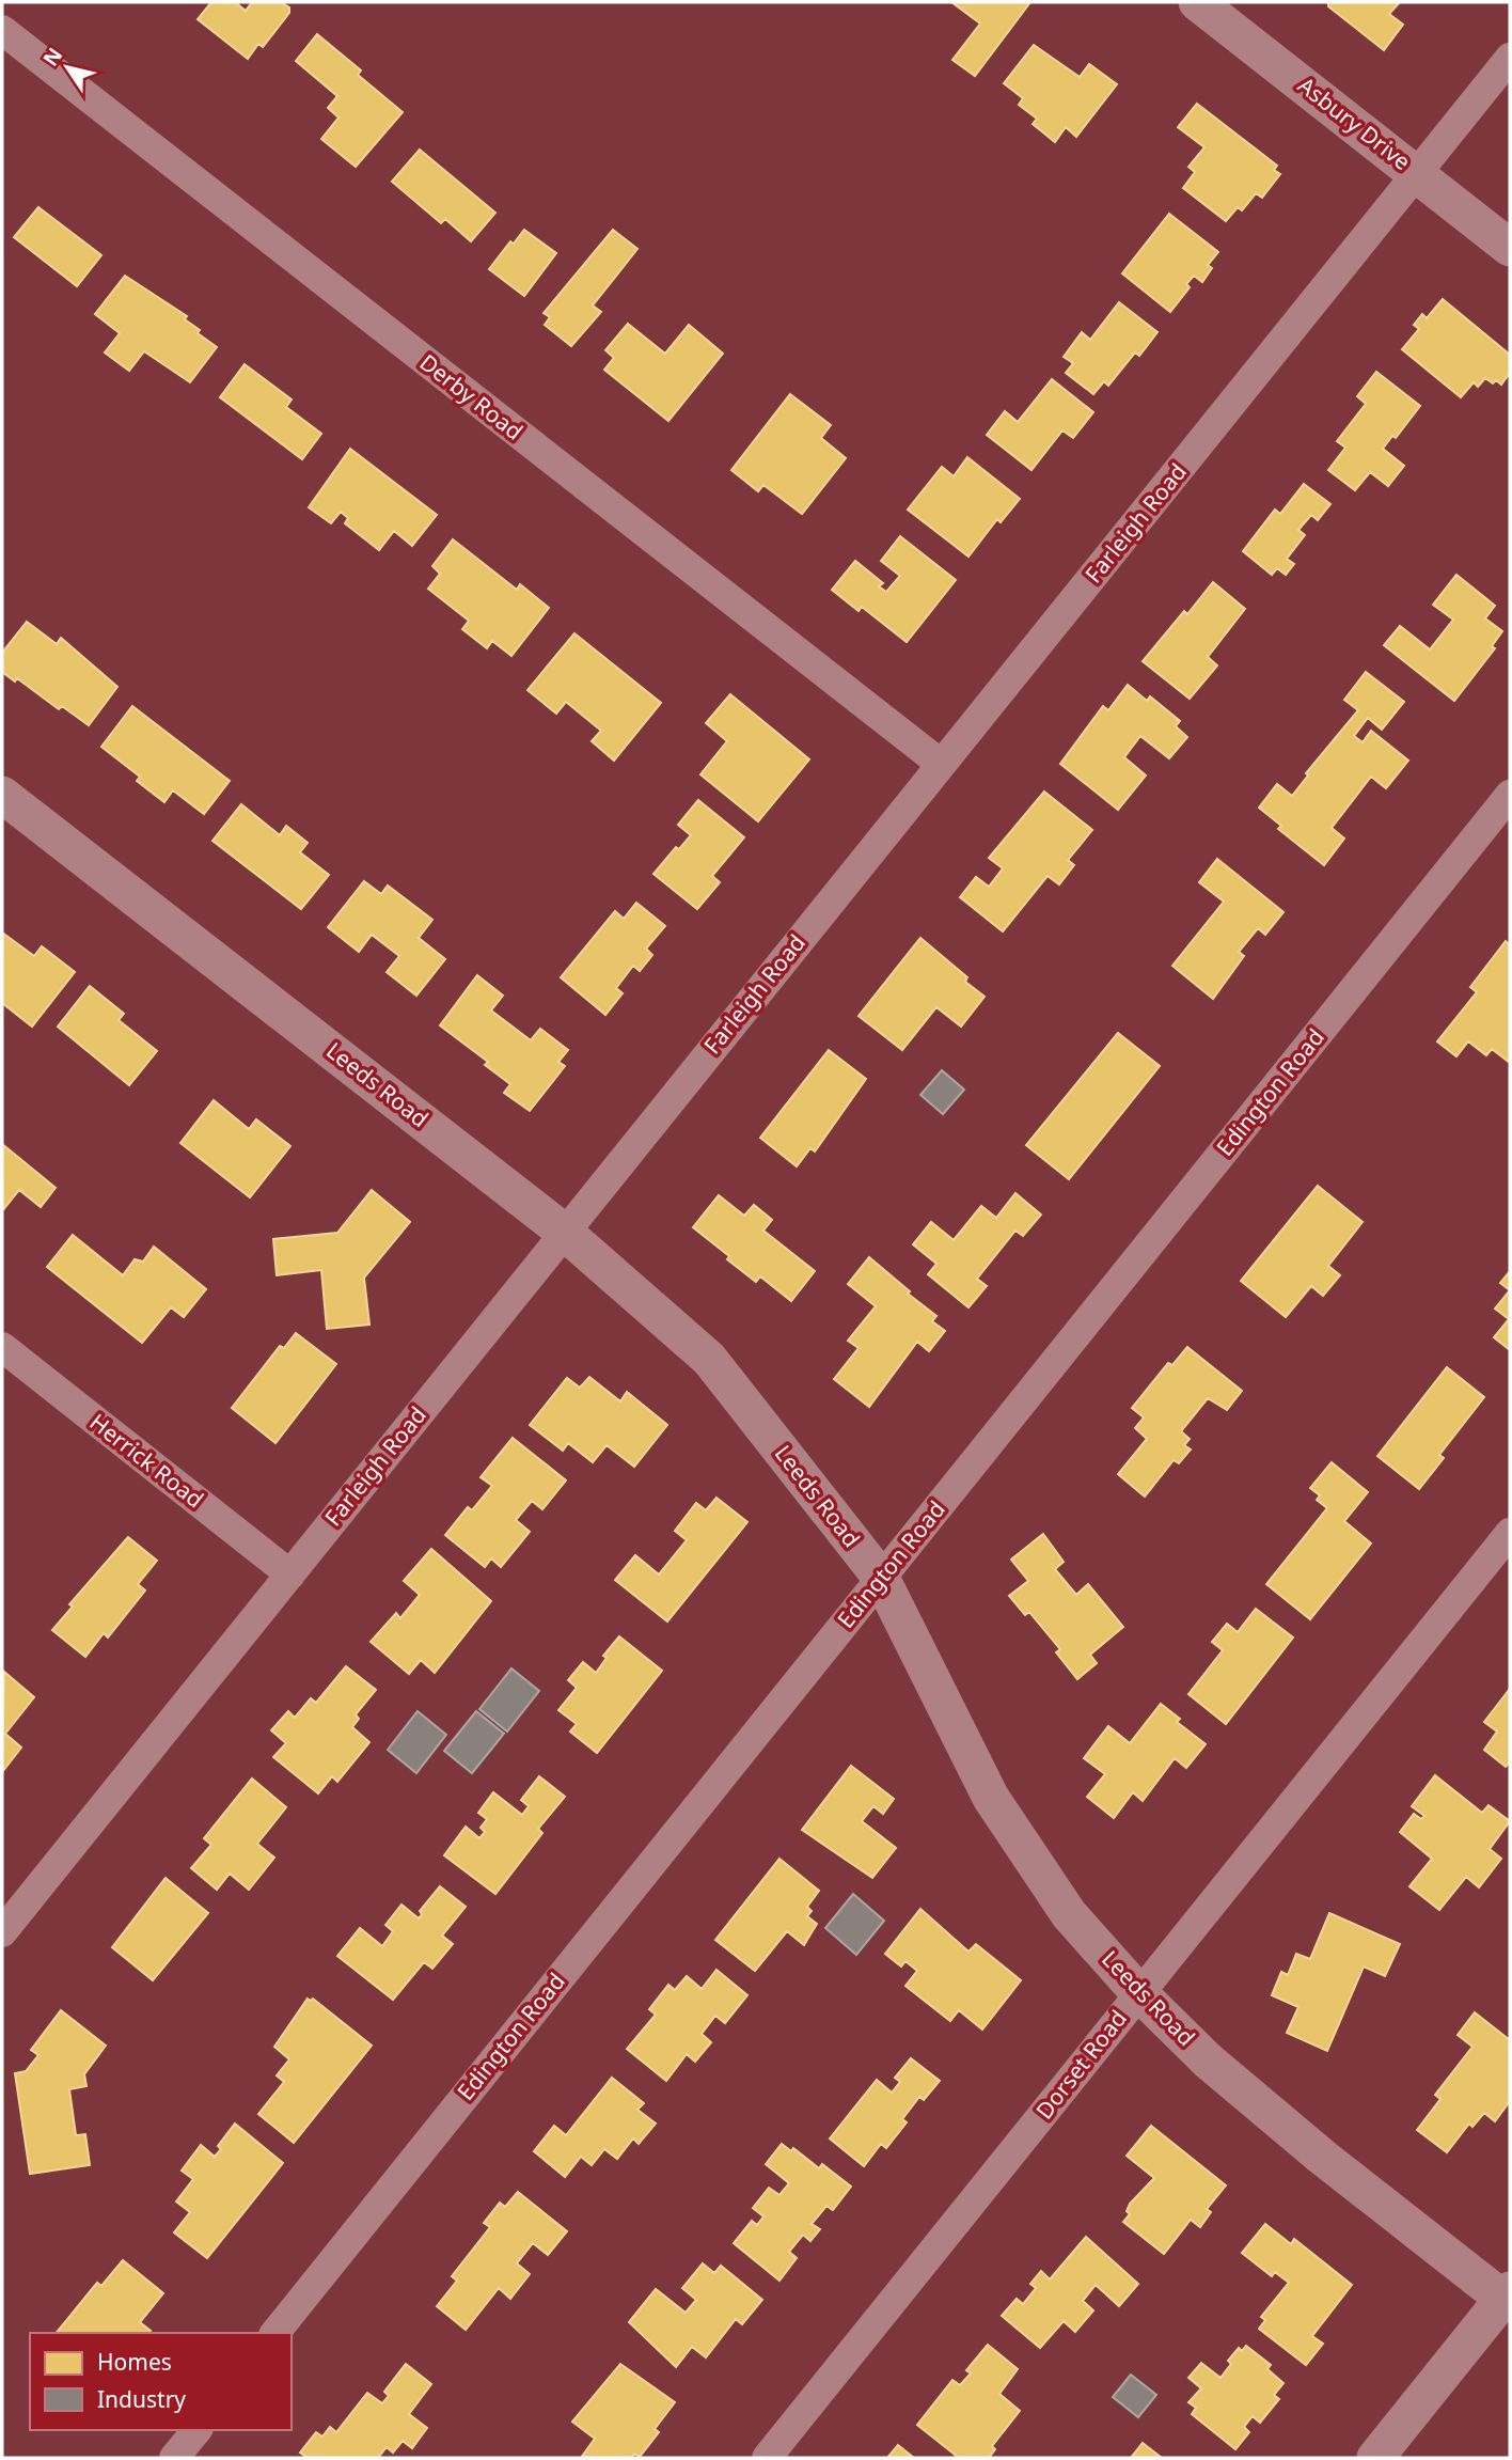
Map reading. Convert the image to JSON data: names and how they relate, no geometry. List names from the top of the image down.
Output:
{
  "streets": {
    "street": [
      "Asbury Drive",
      "Derby Road",
      "Farleigh Road",
      "Leeds Road",
      "Edington Road",
      "Herrick Road",
      "Dorset Road"
    ]
  },
  "crossings": [
    ["Asbury Drive", "Farleigh Road"],
    ["Derby Road", "Farleigh Road"],
    ["Farleigh Road", "Leeds Road"],
    ["Farleigh Road", "Herrick Road"],
    ["Leeds Road", "Edington Road"],
    ["Leeds Road", "Dorset Road"]
  ],
  "legend": ["Homes", "Industry"],
  "north": "top left"
}
